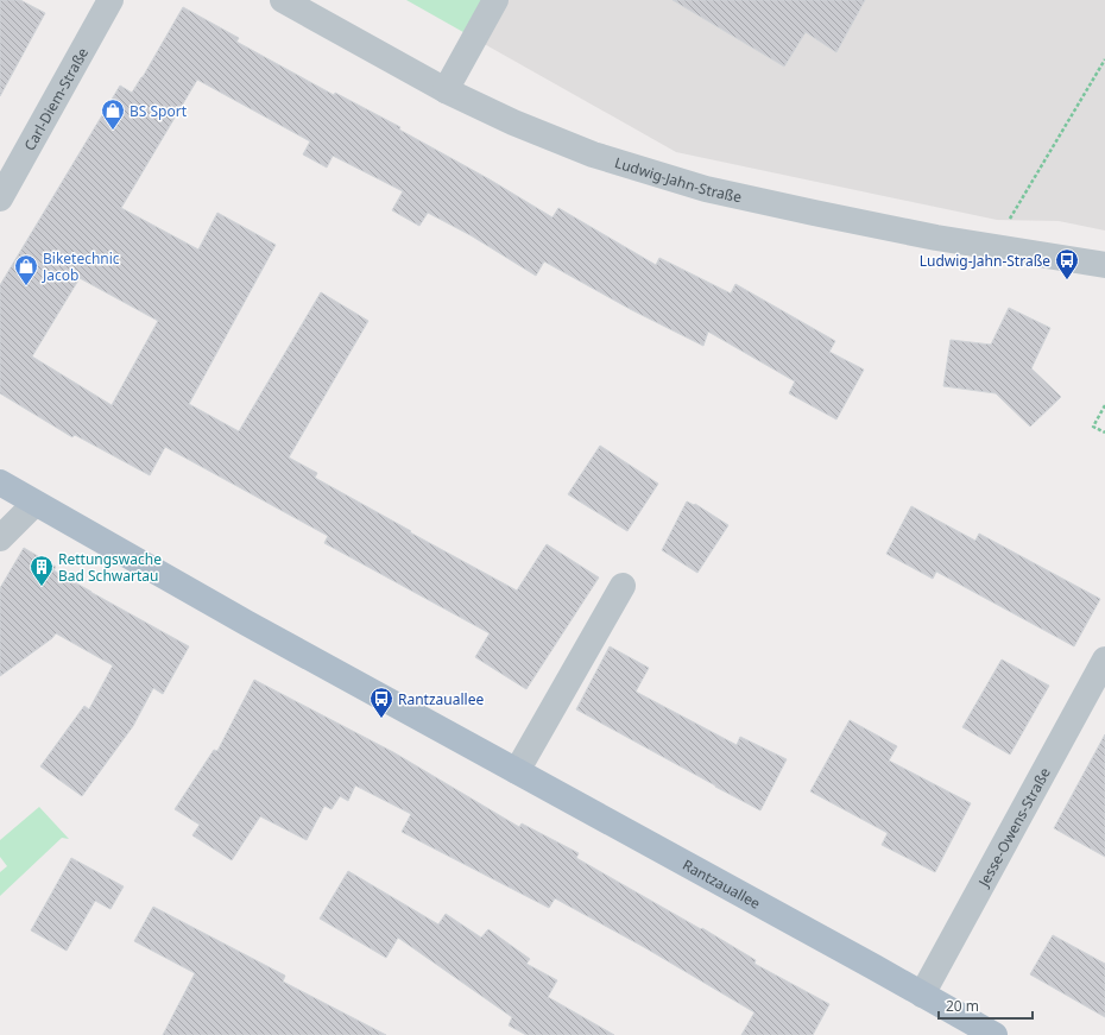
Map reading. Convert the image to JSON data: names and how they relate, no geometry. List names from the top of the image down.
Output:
{
  "streets": {
    "main road": ["Rantzauallee"],
    "street": ["Carl-Diem-Straße", "Ludwig-Jahn-Straße", "Jesse-Owens-Straße"]
  },
  "crossings": [
    ["Jesse-Owens-Straße", "Rantzauallee"]
  ],
  "places": {
    "shop": ["BS Sport", "Biketechnic Jacob"],
    "bus stop": ["Ludwig-Jahn-Straße", "Rantzauallee"],
    "building": ["Rettungswache Bad Schwartau"]
  },
  "scale_bar": "20 m"
}
